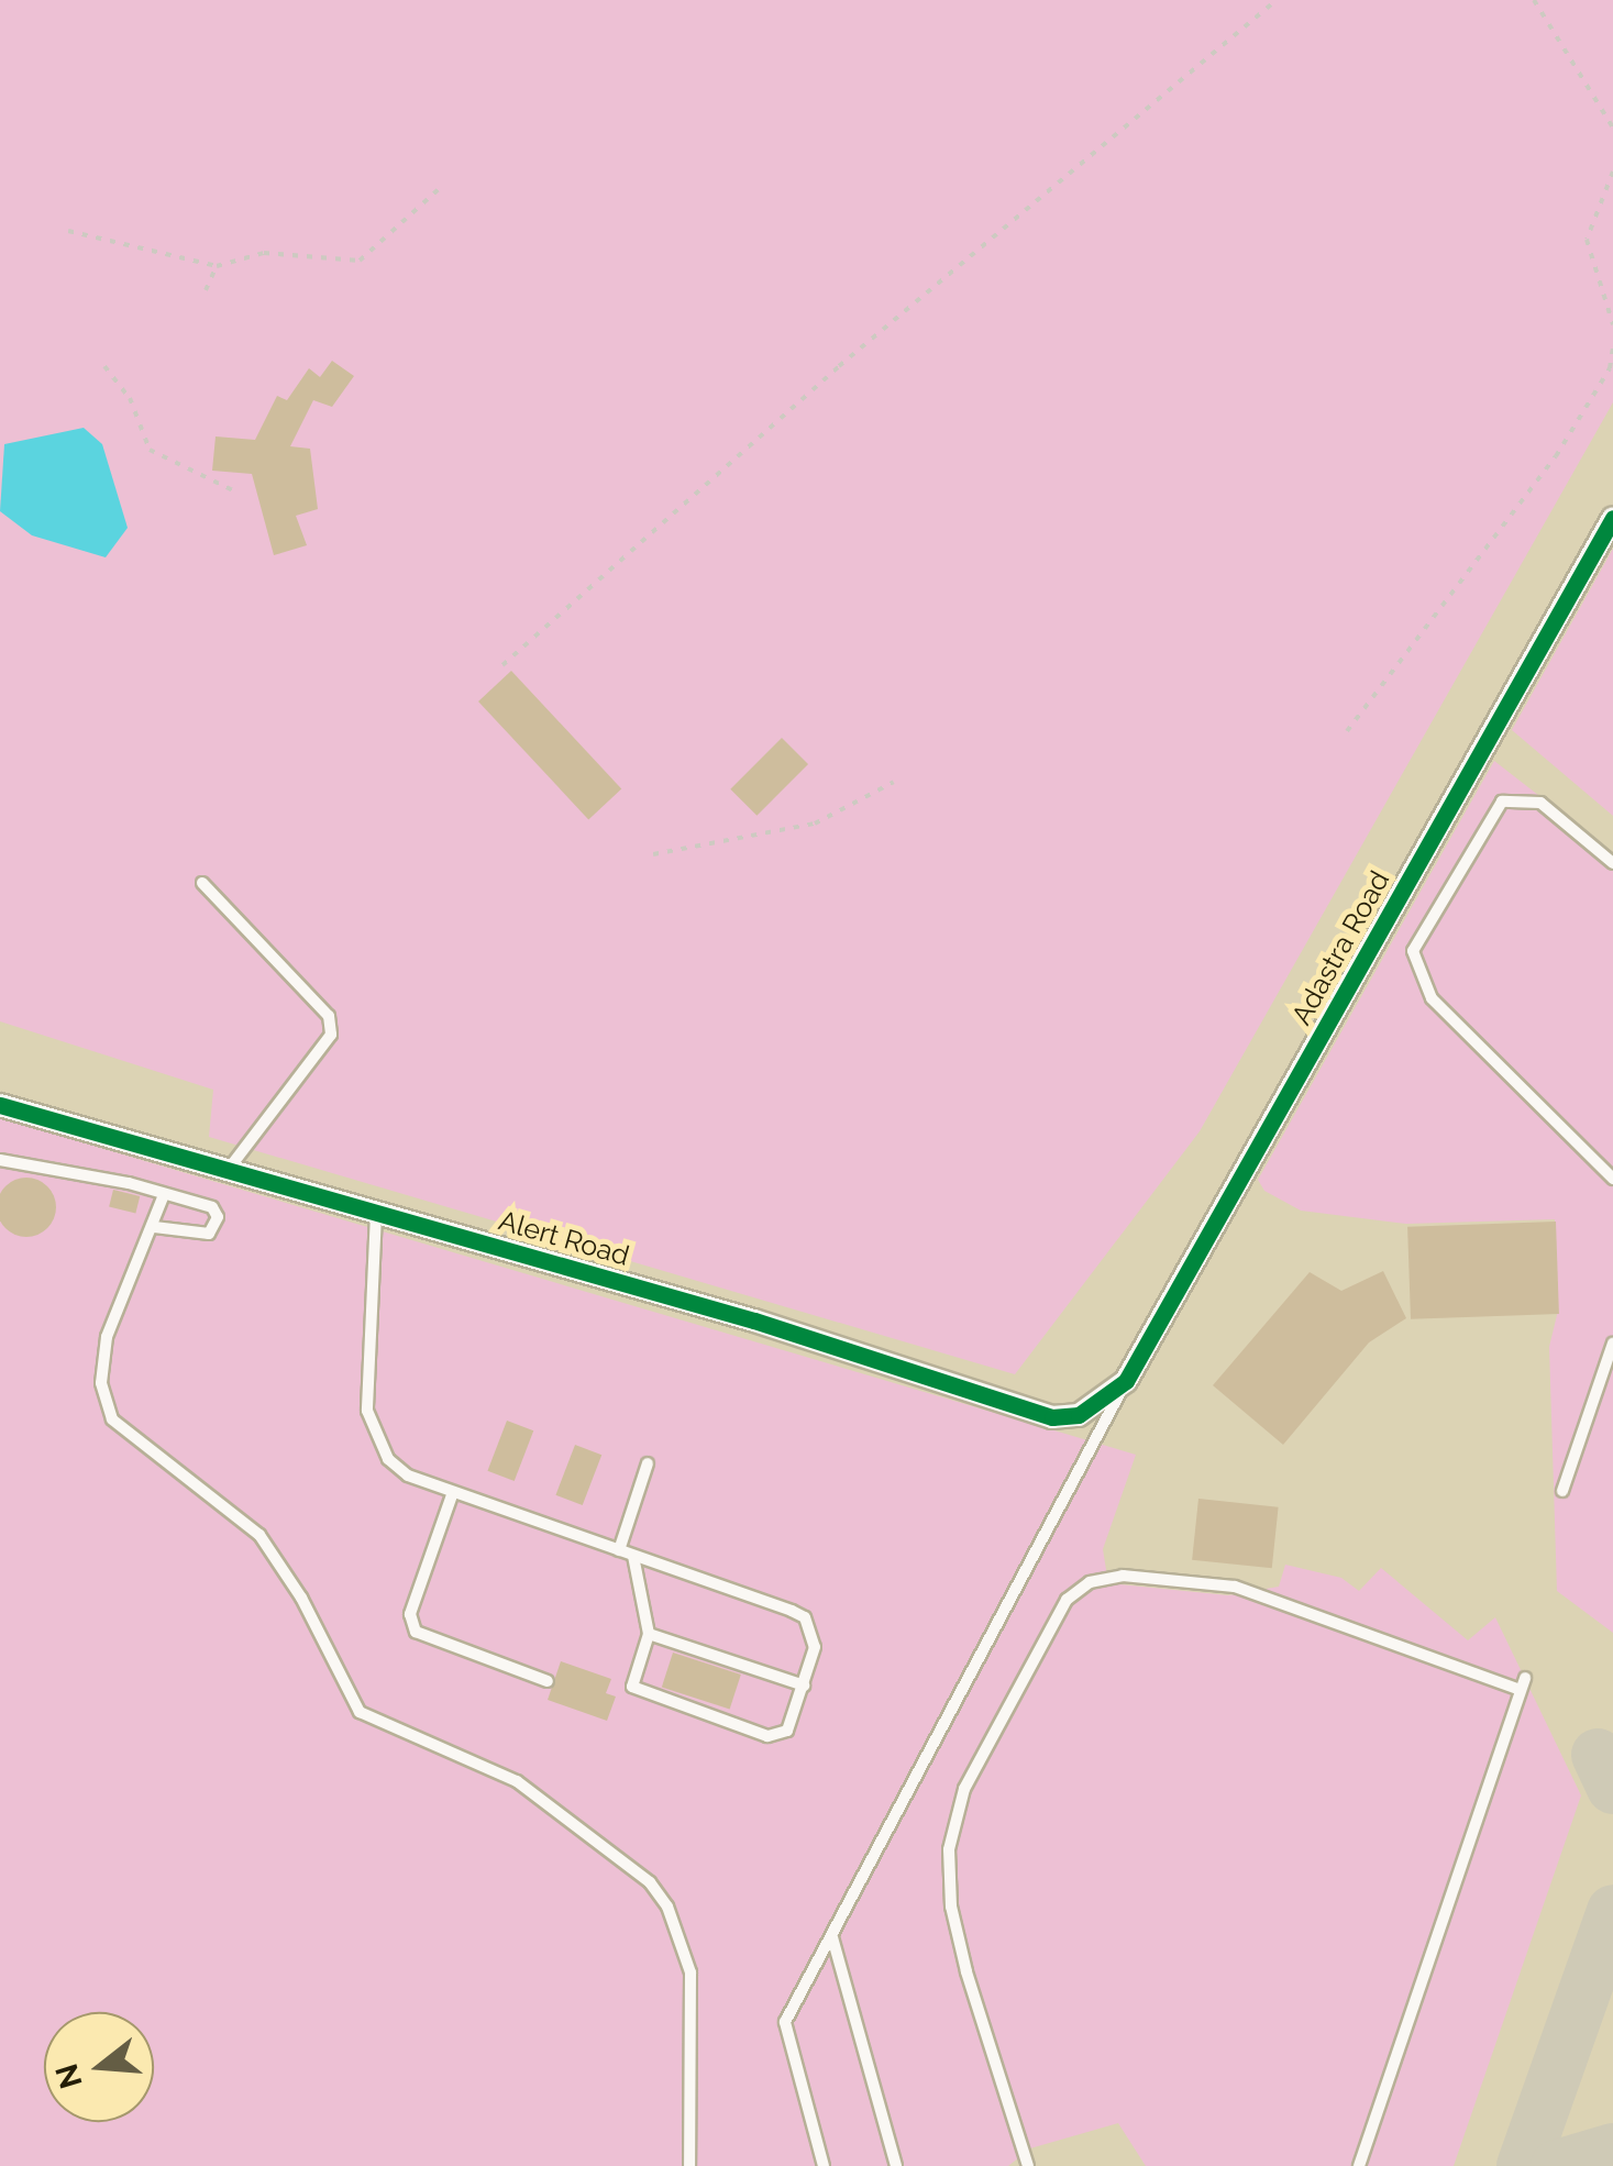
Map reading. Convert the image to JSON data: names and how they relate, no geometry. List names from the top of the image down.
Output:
{
  "streets": {
    "street": ["Adastra Road", "Alert Road"]
  },
  "crossings": [
    ["Adastra Road", "Alert Road"]
  ],
  "north": "left"
}
